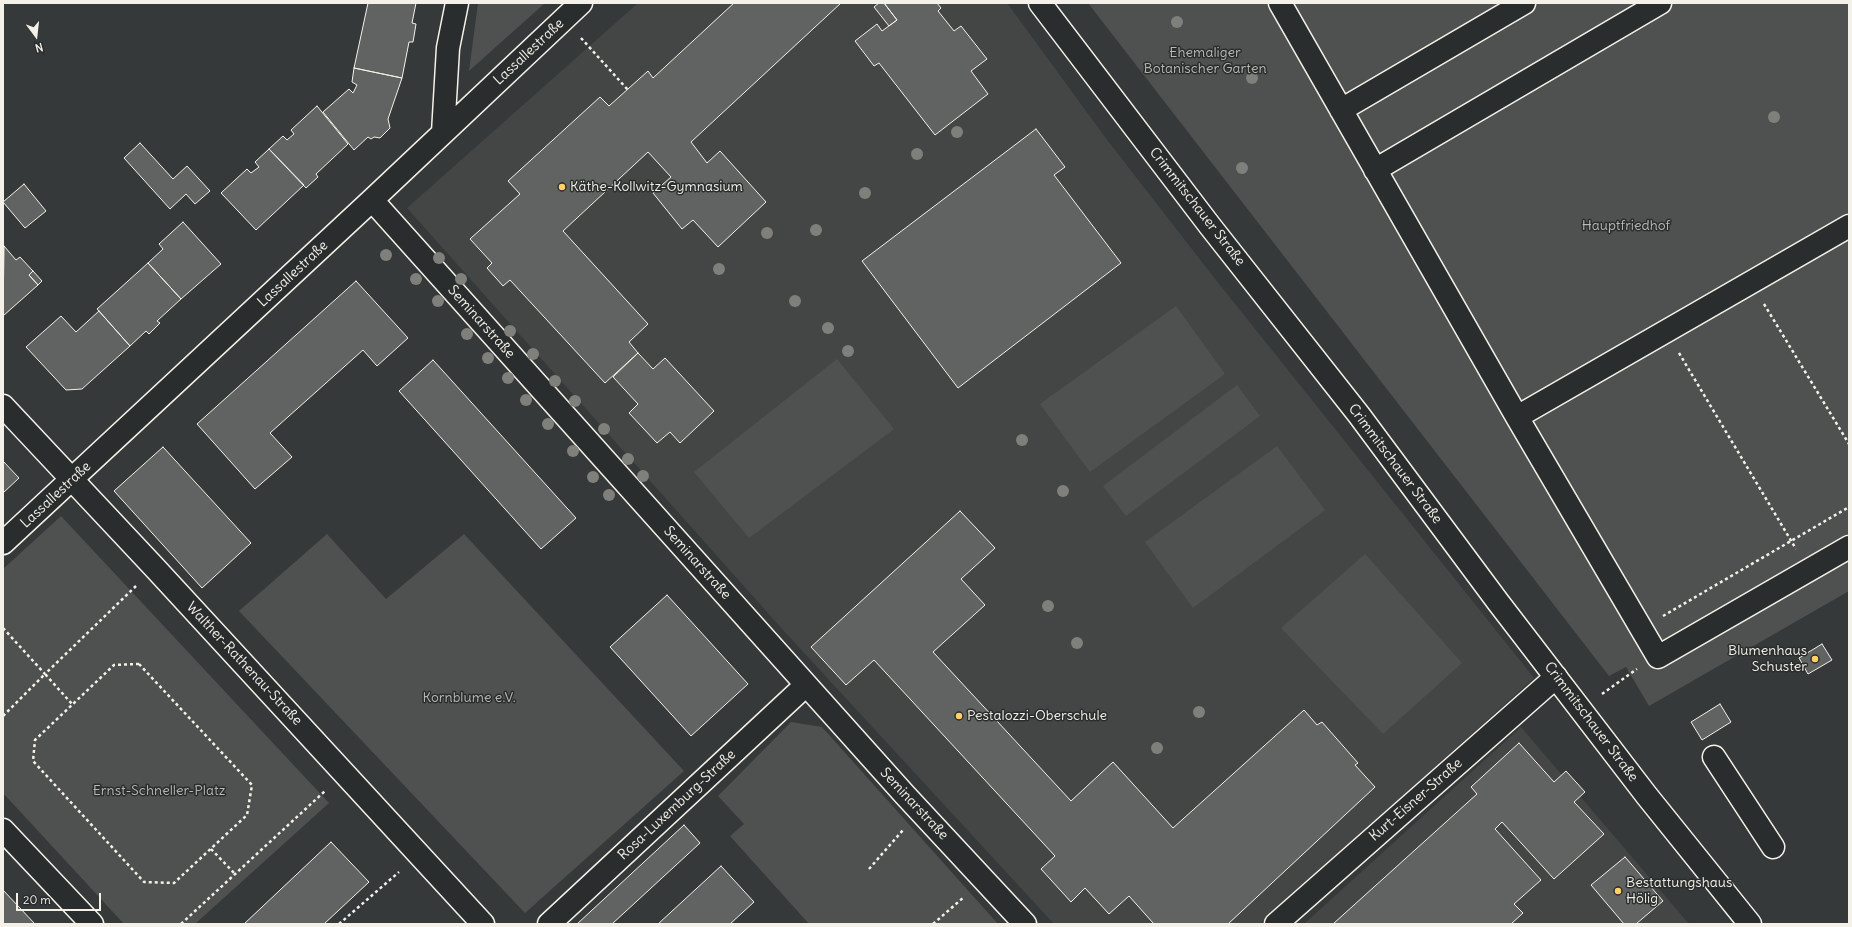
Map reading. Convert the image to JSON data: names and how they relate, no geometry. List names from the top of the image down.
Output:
{
  "streets": {
    "street": [
      "Lassallestraße",
      "Crimmitschauer Straße",
      "Seminarstraße",
      "Walther-Rathenau-Straße",
      "Kurt-Eisner-Straße",
      "Rosa-Luxemburg-Straße"
    ]
  },
  "crossings": [
    ["Lassallestraße", "Seminarstraße"],
    ["Lassallestraße", "Walther-Rathenau-Straße"],
    ["Crimmitschauer Straße", "Kurt-Eisner-Straße"],
    ["Seminarstraße", "Rosa-Luxemburg-Straße"]
  ],
  "parks": [
    "Ehemaliger Botanischer Garten",
    "Hauptfriedhof",
    "Kornblume e.V.",
    "Ernst-Schneller-Platz"
  ],
  "places": [
    "Käthe-Kollwitz-Gymnasium",
    "Blumenhaus Schuster",
    "Pestalozzi-Oberschule",
    "Bestattungshaus Hölig"
  ],
  "scale_bar": "20 m",
  "north": "bottom"
}
